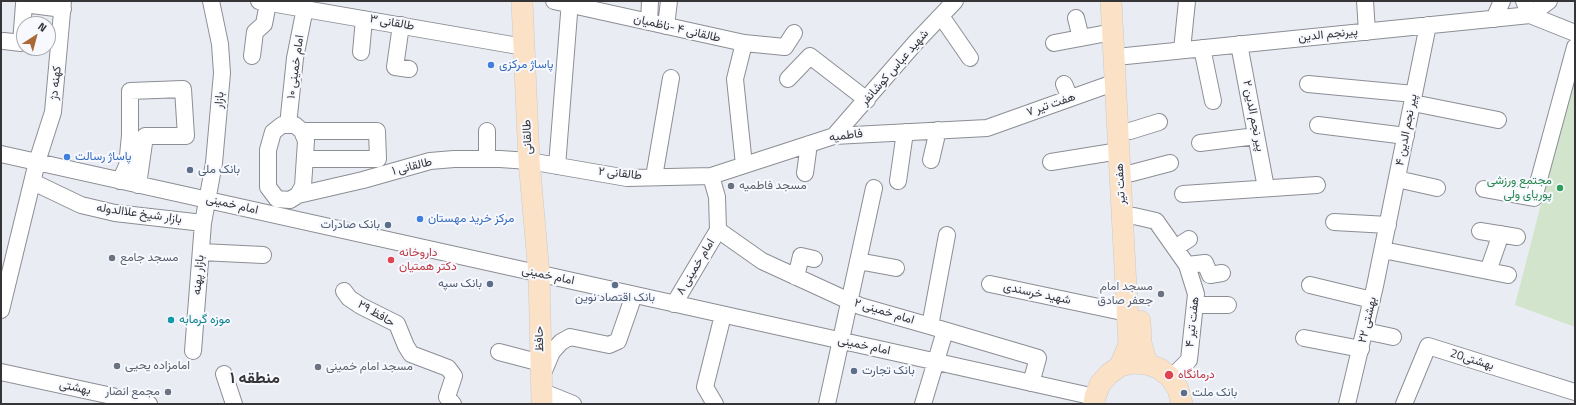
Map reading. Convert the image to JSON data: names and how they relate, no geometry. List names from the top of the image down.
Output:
{
  "streets": {
    "main road": ["طالقانی", "هفت تیر", "حافظ"],
    "street": [
      "طالقانی ۳",
      "طالقانی ۴ -ناظمیان",
      "پیرنجم الدین",
      "امام خمینی ۱۰",
      "شهید عباس کوشانفر",
      "کهنه دژ",
      "بازار",
      "هفت تیر ۷",
      "پیر نجم الدین ۲",
      "پیر نجم الدین ۴",
      "فاطمیه",
      "طالقانی ۱",
      "طالقانی ۲",
      "امام خمینی",
      "بازار شیخ علاالدوله",
      "امام خمینی ۸",
      "بازار پهنه",
      "شهید خرسندی",
      "امام خمینی ۲",
      "حافظ ۲۹",
      "بهشتی ۲۲",
      "هفت تیر ۴",
      "بهشتی20",
      "بهشتی"
    ]
  },
  "crossings": [
    ["طالقانی ۳", "امام خمینی ۱۰"],
    ["طالقانی ۳", "طالقانی"],
    ["پیرنجم الدین", "پیر نجم الدین ۲"],
    ["پیرنجم الدین", "پیر نجم الدین ۴"],
    ["پیرنجم الدین", "هفت تیر"],
    ["امام خمینی ۱۰", "طالقانی ۱"],
    ["شهید عباس کوشانفر", "فاطمیه"],
    ["کهنه دژ", "امام خمینی"],
    ["کهنه دژ", "بازار شیخ علاالدوله"],
    ["بازار", "امام خمینی"],
    ["هفت تیر ۷", "فاطمیه"],
    ["هفت تیر ۷", "هفت تیر"],
    ["پیر نجم الدین ۴", "بهشتی ۲۲"],
    ["فاطمیه", "طالقانی ۲"],
    ["طالقانی", "طالقانی ۱"],
    ["طالقانی", "طالقانی ۲"],
    ["طالقانی", "امام خمینی"],
    ["طالقانی", "حافظ"],
    ["طالقانی ۱", "طالقانی ۲"],
    ["هفت تیر", "شهید خرسندی"],
    ["هفت تیر", "هفت تیر ۴"],
    ["امام خمینی", "امام خمینی ۸"],
    ["امام خمینی", "امام خمینی ۲"],
    ["امام خمینی", "حافظ"],
    ["بازار شیخ علاالدوله", "بازار پهنه"],
    ["امام خمینی ۸", "امام خمینی ۲"]
  ],
  "districts": ["منطقه ۱"],
  "places": [
    "پاساژ مرکزی",
    "پاساژ رسالت",
    "بانک ملی",
    "مسجد فاطمیه",
    "مجتمع ورزشی پوریای ولی",
    "مرکز خرید مهستان",
    "بانک صادرات",
    "مسجد جامع",
    "داروخانه دکتر همتیان",
    "بانک سپه",
    "بانک اقتصاد نوین",
    "مسجد امام جعفر صادق",
    "موزه گرمابه",
    "امامزاده یحیی",
    "مسجد امام خمینی",
    "بانک تجارت",
    "درمانگاه",
    "مجمع انصار",
    "بانک ملت"
  ],
  "north": "top right"
}
